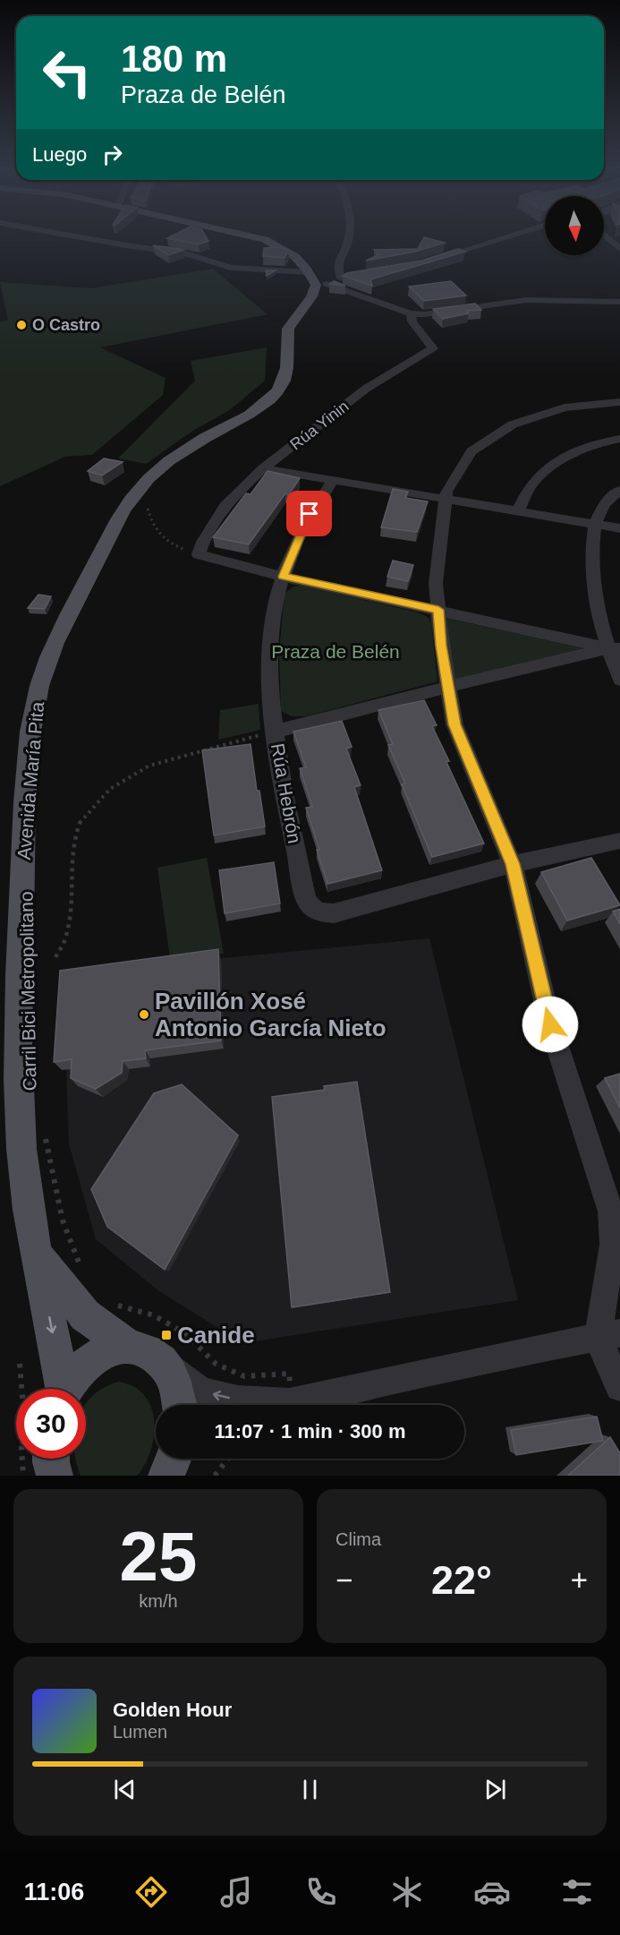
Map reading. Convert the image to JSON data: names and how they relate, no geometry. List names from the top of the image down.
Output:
{
  "streets": {
    "main road": ["Avenida María Pita"],
    "street": ["Rúa Yinin", "Rúa Hebrón"]
  },
  "parks": ["Praza de Belén"],
  "places": {
    "other": ["O Castro", "Pavillón Xosé Antonio García Nieto"],
    "transit": ["Canide"]
  },
  "north": "bottom",
  "page": {
    "turn": ["180 m", "Praza de Belén"],
    "then": "Luego",
    "limit": "30",
    "trip": "11:07 · 1 min · 300 m",
    "tile": [
      ["25", "km/h"],
      "Clima"
    ],
    "heat": ["−", "22°", "+"],
    "song": ["Golden Hour", "Lumen"],
    "tabs": "11:06"
  }
}
